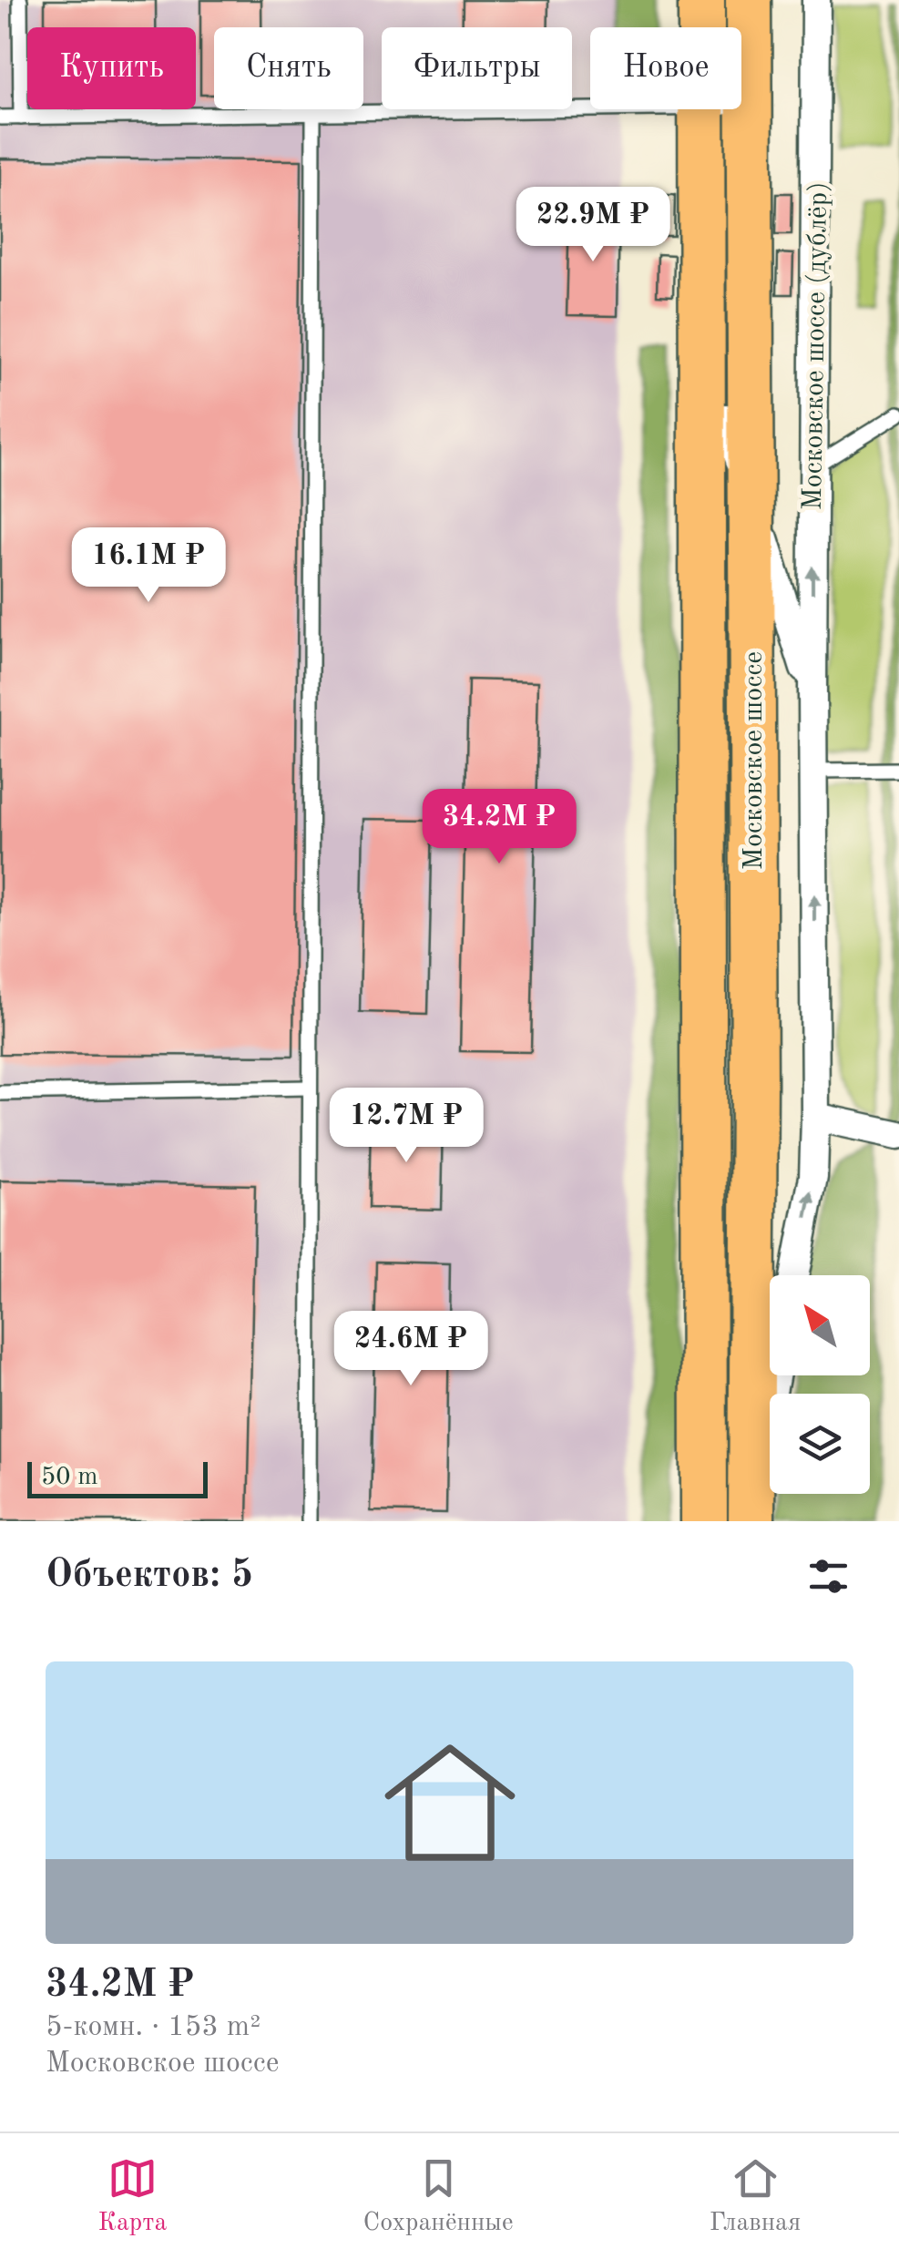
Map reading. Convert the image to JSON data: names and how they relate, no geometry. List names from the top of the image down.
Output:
{
  "streets": {
    "main road": ["Московское шоссе"],
    "street": ["Московское шоссе (дублёр)"]
  },
  "crossings": [
    ["Московское шоссе (дублёр)", "Московское шоссе"]
  ],
  "scale_bar": "50 m",
  "north": "top left",
  "page": {
    "chip": [
      "Купить",
      "Снять",
      "Фильтры",
      "Новое"
    ],
    "price": [
      "22.9M ₽",
      "16.1M ₽",
      "34.2M ₽",
      "12.7M ₽",
      "24.6M ₽"
    ],
    "scale": "50 m",
    "heading": "Объектов: 5",
    "list": [
      {
        "name": "34.2M ₽",
        "note": "5-комн. · 153 m² · Московское шоссе"
      }
    ],
    "tabs": ["Карта", "Сохранённые", "Главная"]
  }
}
